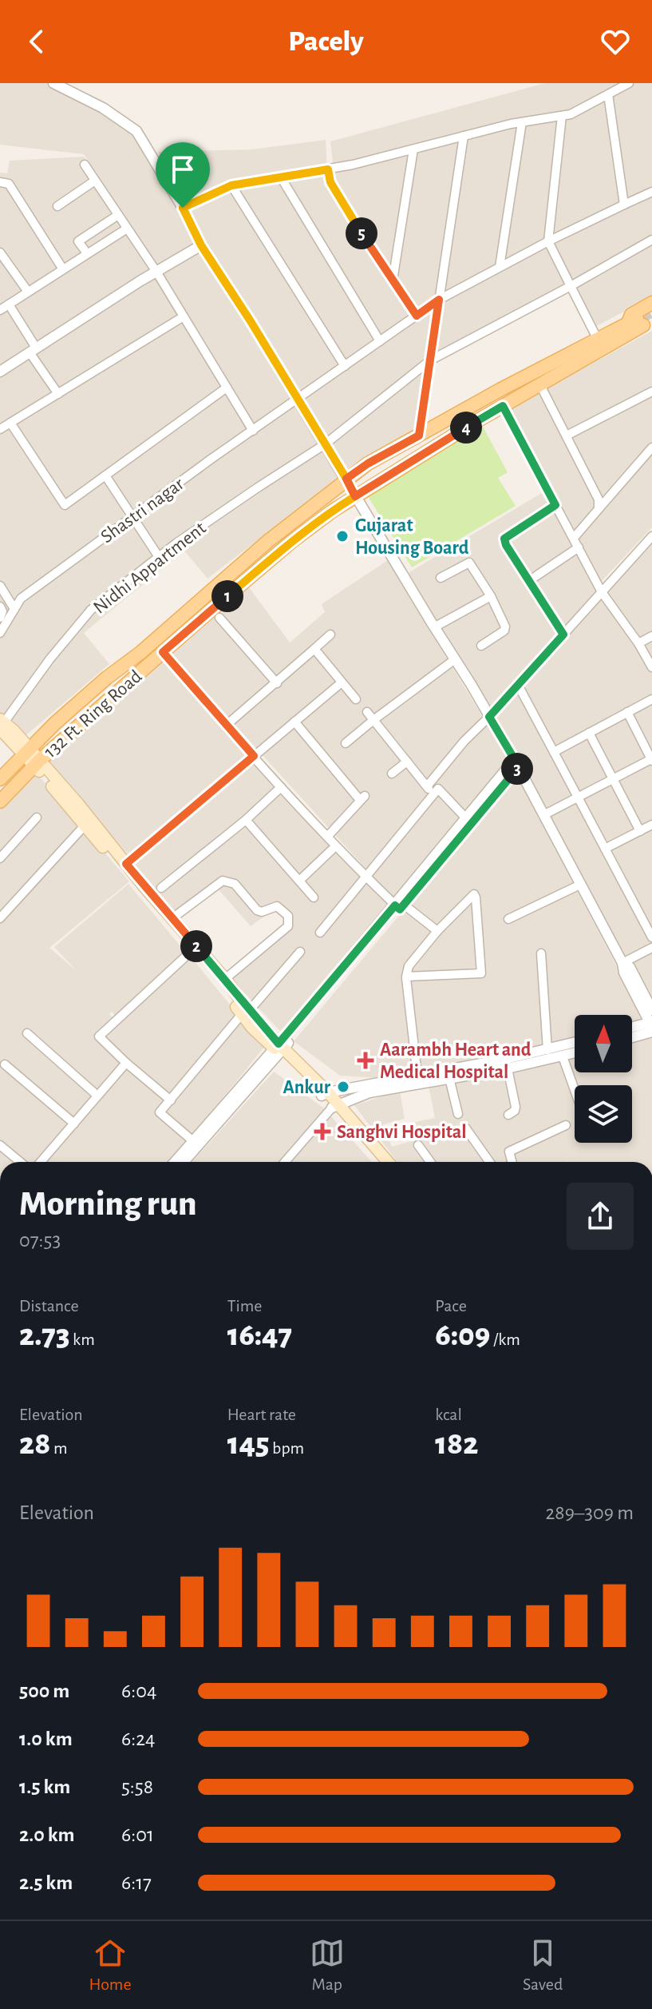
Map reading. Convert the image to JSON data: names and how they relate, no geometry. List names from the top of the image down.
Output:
{
  "streets": {
    "main road": ["132 Ft. Ring Road"],
    "street": ["Shastri nagar", "Nidhi Appartment"]
  },
  "places": {
    "other": ["Gujarat Housing Board", "Ankur"],
    "health": ["Aarambh Heart and Medical Hospital", "Sanghvi Hospital"]
  },
  "north": "top",
  "page": {
    "header": "Pacely",
    "pins": [
      "5",
      "4",
      "1",
      "3",
      "2"
    ],
    "heading": ["Morning run", "07:53"],
    "stats": [
      ["Distance", "2.73 km"],
      ["Time", "16:47"],
      ["Pace", "6:09 /km"],
      ["Elevation", "28 m"],
      ["Heart rate", "145 bpm"],
      ["kcal", "182"]
    ],
    "chart": ["Elevation", "289–309 m"],
    "list": [
      {
        "name": "500 m",
        "note": "6:04"
      },
      {
        "name": "1.0 km",
        "note": "6:24"
      },
      {
        "name": "1.5 km",
        "note": "5:58"
      },
      {
        "name": "2.0 km",
        "note": "6:01"
      },
      {
        "name": "2.5 km",
        "note": "6:17"
      }
    ],
    "tabs": ["Home", "Map", "Saved"]
  }
}
